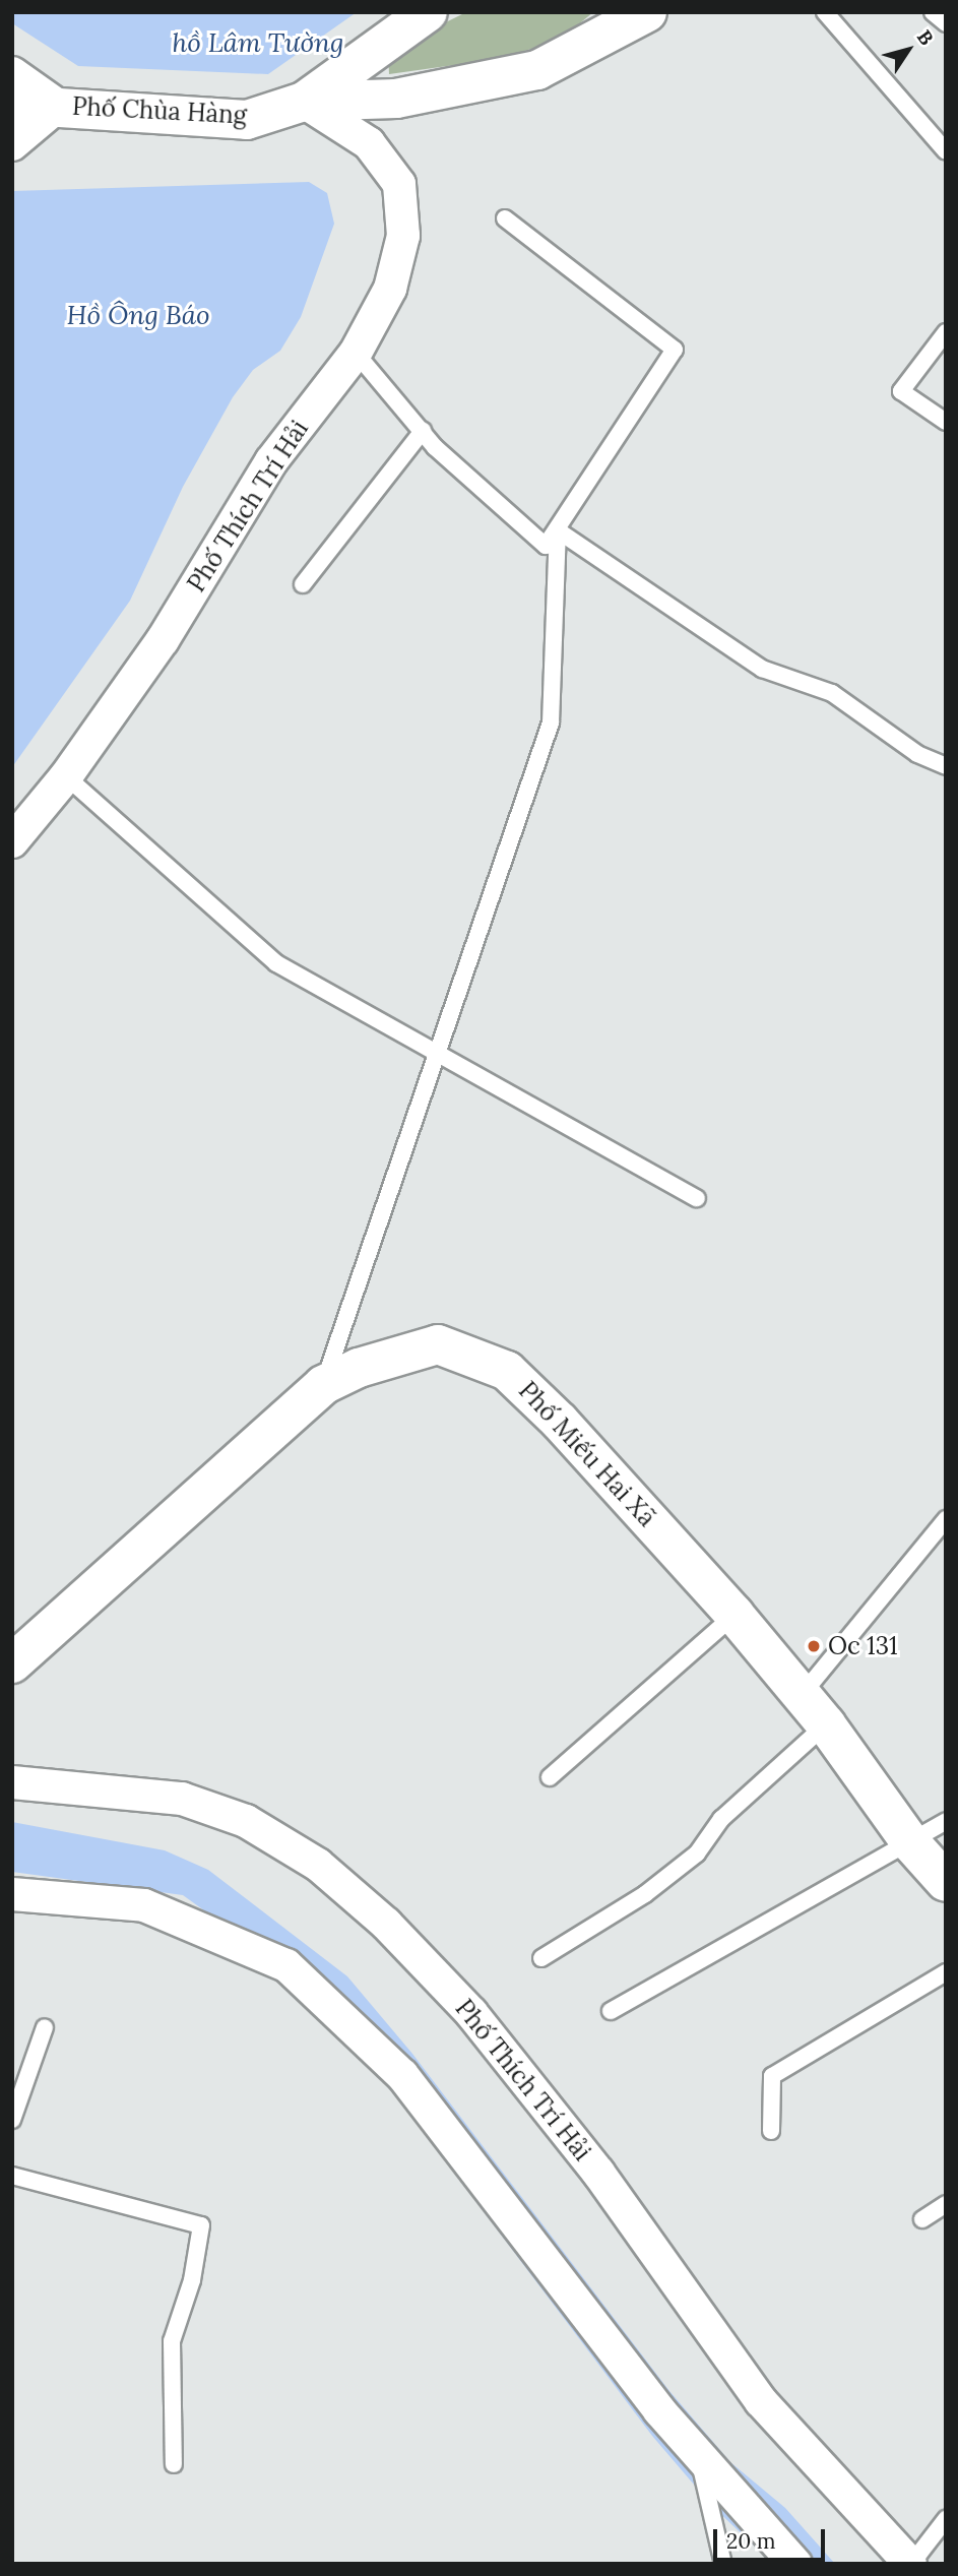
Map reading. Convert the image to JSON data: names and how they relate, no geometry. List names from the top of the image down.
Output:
{
  "streets": {
    "street": ["Phố Chùa Hàng", "Phố Thích Trí Hải", "Phố Miếu Hai Xã"]
  },
  "crossings": [
    ["Phố Chùa Hàng", "Phố Thích Trí Hải"]
  ],
  "water": ["hồ Lâm Tường", "Hồ Ông Báo"],
  "places": ["Oc 131"],
  "scale_bar": "20 m",
  "north": "top right"
}
